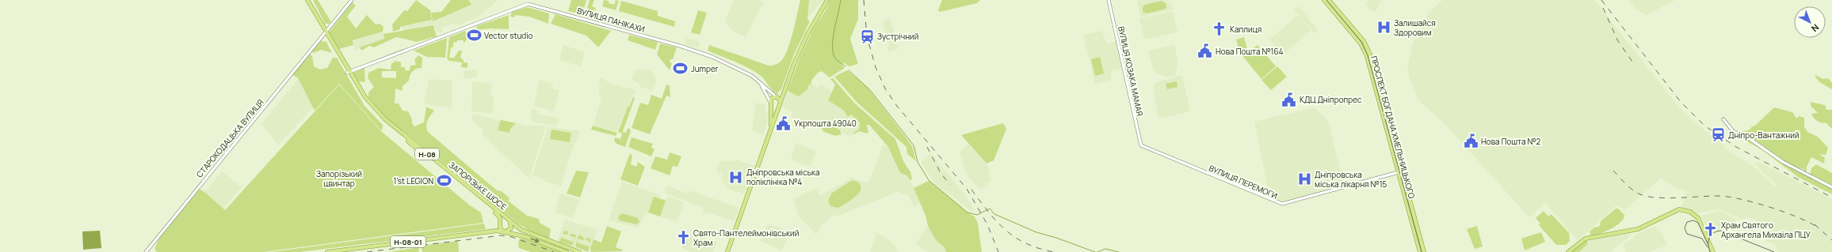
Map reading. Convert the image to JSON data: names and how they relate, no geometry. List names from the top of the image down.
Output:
{
  "streets": {
    "main road": [
      "ВУЛИЦЯ ПАНІКАХИ",
      "ПРОСПЕКТ БОГДАНА ХМЕЛЬНИЦЬКОГО",
      "Н-08",
      "ЗАПОРІЗЬКЕ ШОСЕ",
      "Н-08-01"
    ],
    "street": ["ВУЛИЦЯ КОЗАКА МАМАЯ", "СТАРОКОДАЦЬКА ВУЛИЦЯ", "ВУЛИЦЯ ПЕРЕМОГИ"]
  },
  "crossings": [
    ["ВУЛИЦЯ ПАНІКАХИ", "ЗАПОРІЗЬКЕ ШОСЕ"],
    ["ВУЛИЦЯ КОЗАКА МАМАЯ", "ВУЛИЦЯ ПЕРЕМОГИ"],
    ["ПРОСПЕКТ БОГДАНА ХМЕЛЬНИЦЬКОГО", "ВУЛИЦЯ ПЕРЕМОГИ"],
    ["СТАРОКОДАЦЬКА ВУЛИЦЯ", "ЗАПОРІЗЬКЕ ШОСЕ"],
    ["ЗАПОРІЗЬКЕ ШОСЕ", "Н-08-01"]
  ],
  "parks": ["Запорізький цвинтар"],
  "places": {
    "hospital": ["Залишайся Здоровим", "Дніпровська міська поліклініка №4", "Дніпровська міська лікарня №15"],
    "church": ["Каплиця", "Храм Святого Архангела Михаїла ПЦУ", "Свято-Пантелеймонівський Храм"],
    "sports": ["Vector studio", "Jumper", "1'st LEGION"],
    "station": ["Зустрічний", "Дніпро-Вантажний"],
    "public building": [
      "Нова Пошта №164",
      "КДЦ Дніпропрес",
      "Укрпошта 49040",
      "Нова Пошта №2"
    ]
  },
  "north": "bottom right"
}
